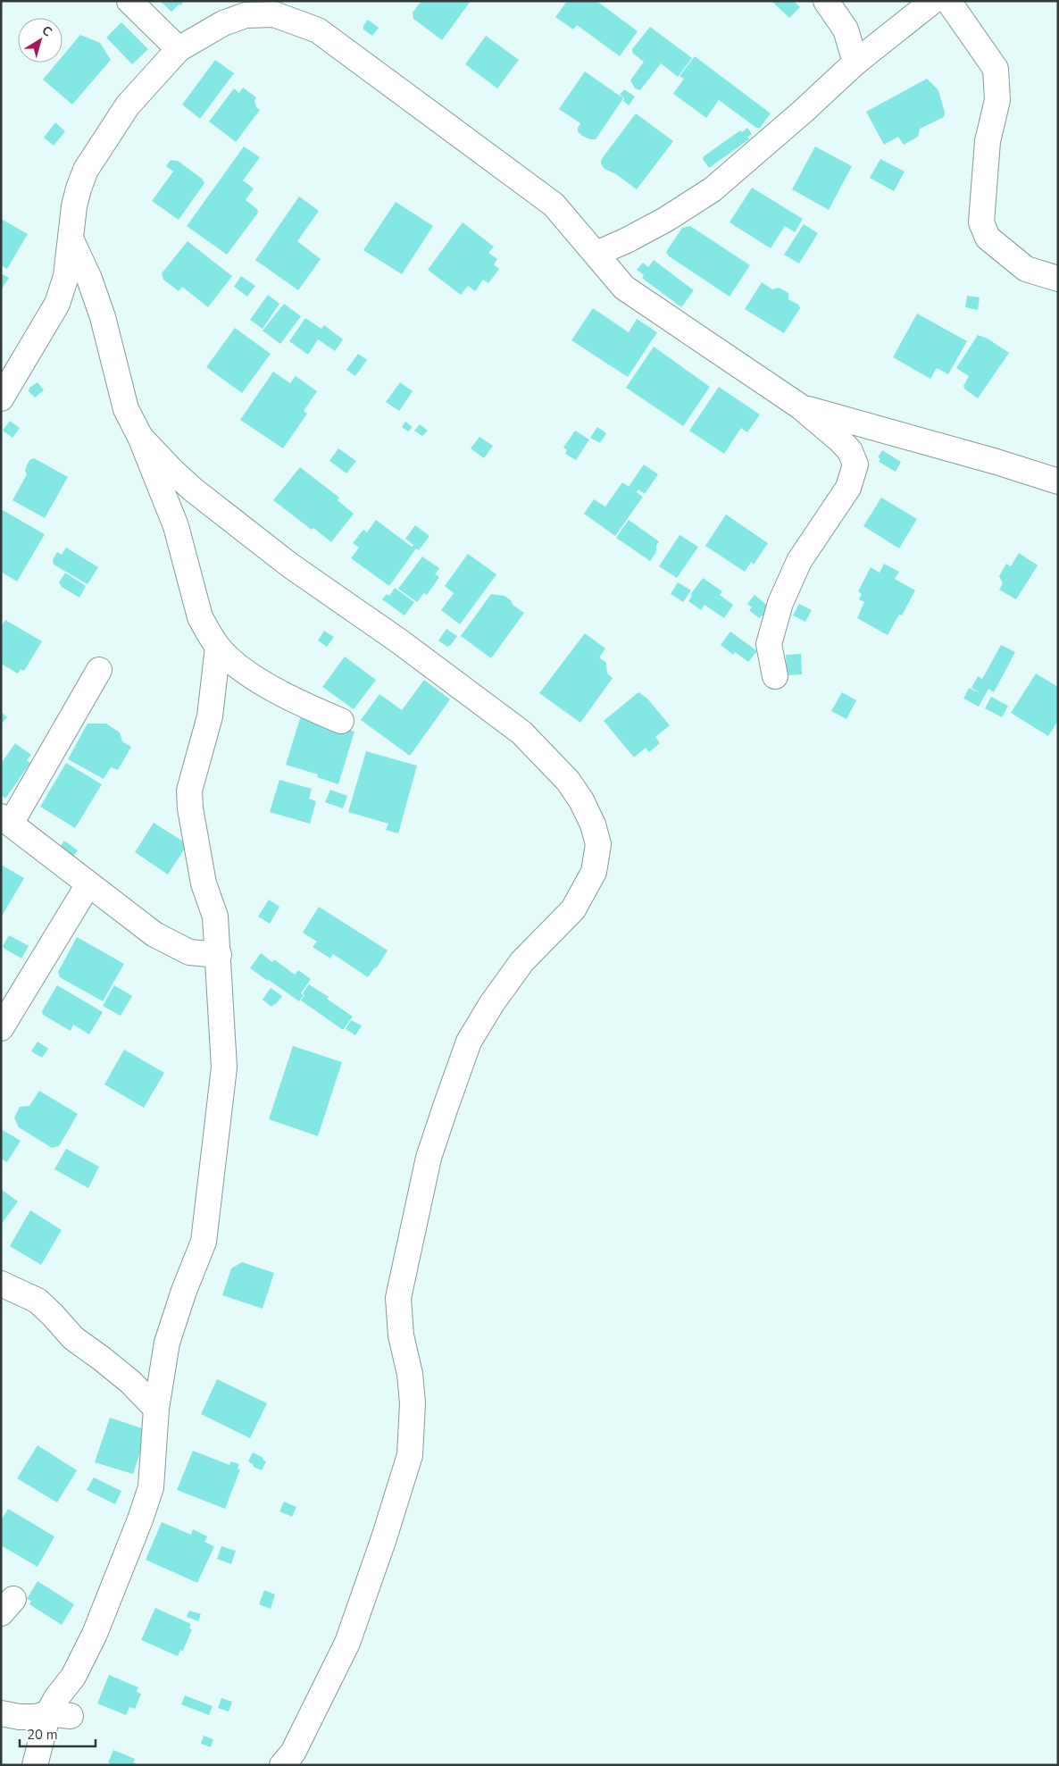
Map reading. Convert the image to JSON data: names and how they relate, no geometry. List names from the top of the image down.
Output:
{
  "scale_bar": "20 m",
  "north": "top right"
}
